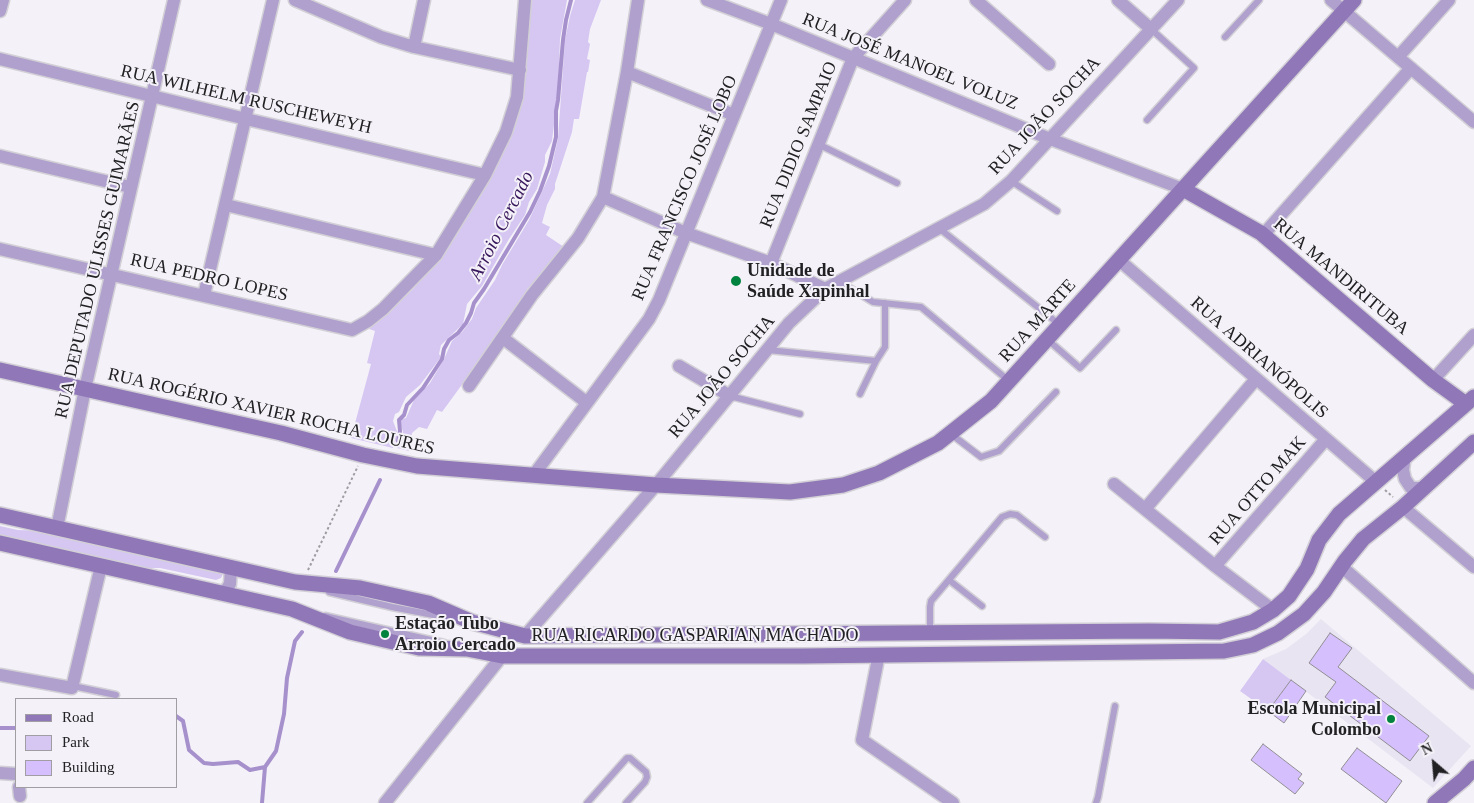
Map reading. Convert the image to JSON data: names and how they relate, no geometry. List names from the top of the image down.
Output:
{
  "streets": {
    "street": [
      "RUA JOSÉ MANOEL VOLUZ",
      "RUA WILHELM RUSCHEWEYH",
      "RUA JOÃO SOCHA",
      "RUA DIDIO SAMPAIO",
      "RUA FRANCISCO JOSÉ LOBO",
      "RUA DEPUTADO ULISSES GUIMARÃES",
      "RUA MANDIRITUBA",
      "RUA PEDRO LOPES",
      "RUA MARTE",
      "RUA ADRIANÓPOLIS",
      "RUA ROGÉRIO XAVIER ROCHA LOURES",
      "RUA OTTO MAK",
      "RUA RICARDO GASPARIAN MACHADO"
    ]
  },
  "crossings": [
    ["RUA JOSÉ MANOEL VOLUZ", "RUA JOÃO SOCHA"],
    ["RUA JOSÉ MANOEL VOLUZ", "RUA DIDIO SAMPAIO"],
    ["RUA JOSÉ MANOEL VOLUZ", "RUA FRANCISCO JOSÉ LOBO"],
    ["RUA JOSÉ MANOEL VOLUZ", "RUA MANDIRITUBA"],
    ["RUA JOSÉ MANOEL VOLUZ", "RUA MARTE"],
    ["RUA WILHELM RUSCHEWEYH", "RUA DEPUTADO ULISSES GUIMARÃES"],
    ["RUA JOÃO SOCHA", "RUA MARTE"],
    ["RUA JOÃO SOCHA", "RUA ROGÉRIO XAVIER ROCHA LOURES"],
    ["RUA JOÃO SOCHA", "RUA RICARDO GASPARIAN MACHADO"],
    ["RUA FRANCISCO JOSÉ LOBO", "RUA ROGÉRIO XAVIER ROCHA LOURES"],
    ["RUA DEPUTADO ULISSES GUIMARÃES", "RUA PEDRO LOPES"],
    ["RUA DEPUTADO ULISSES GUIMARÃES", "RUA ROGÉRIO XAVIER ROCHA LOURES"],
    ["RUA DEPUTADO ULISSES GUIMARÃES", "RUA RICARDO GASPARIAN MACHADO"],
    ["RUA MANDIRITUBA", "RUA MARTE"],
    ["RUA MANDIRITUBA", "RUA RICARDO GASPARIAN MACHADO"],
    ["RUA MARTE", "RUA ADRIANÓPOLIS"],
    ["RUA MARTE", "RUA ROGÉRIO XAVIER ROCHA LOURES"],
    ["RUA ADRIANÓPOLIS", "RUA OTTO MAK"],
    ["RUA ADRIANÓPOLIS", "RUA RICARDO GASPARIAN MACHADO"]
  ],
  "water": ["Arroio Cercado"],
  "places": ["Unidade de Saúde Xapinhal", "Estação Tubo Arroio Cercado", "Escola Municipal Colombo"],
  "legend": ["Road", "Park", "Building"],
  "north": "top left"
}
